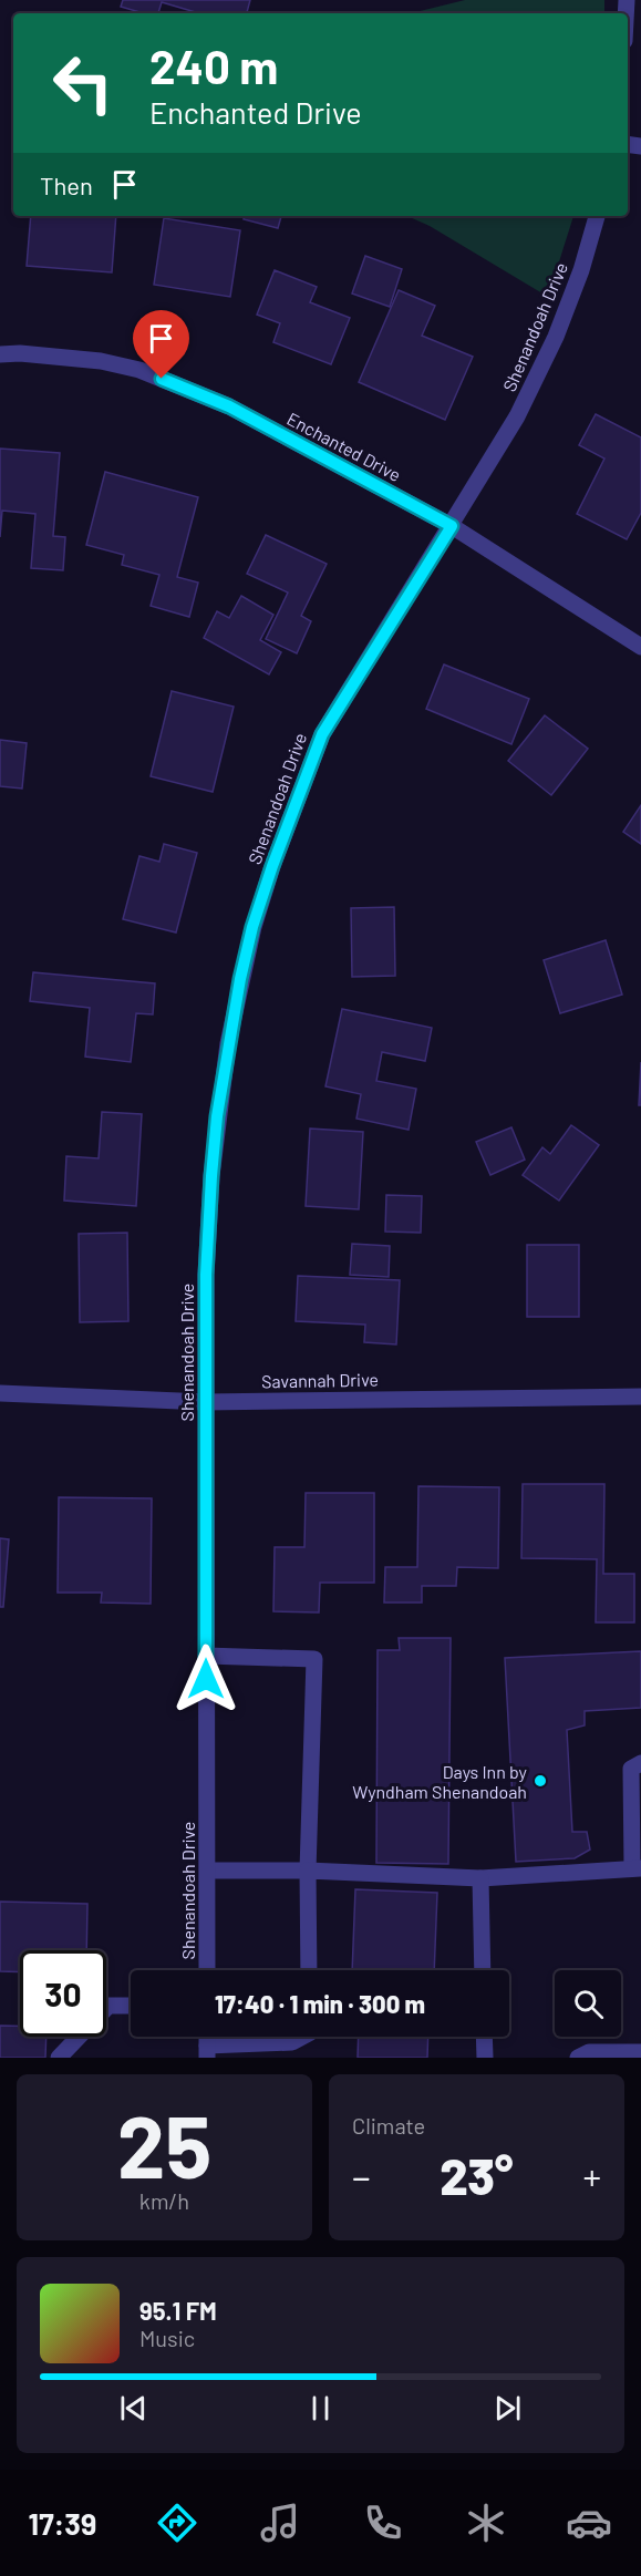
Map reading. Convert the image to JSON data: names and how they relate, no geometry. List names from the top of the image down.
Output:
{
  "streets": {
    "street": ["Shenandoah Drive", "Enchanted Drive", "Savannah Drive"]
  },
  "crossings": [
    ["Shenandoah Drive", "Enchanted Drive"],
    ["Shenandoah Drive", "Savannah Drive"]
  ],
  "places": ["Days Inn by Wyndham Shenandoah"],
  "page": {
    "turn": ["240 m", "Enchanted Drive"],
    "then": "Then",
    "limit": "30",
    "trip": "17:40 · 1 min · 300 m",
    "tile": [
      ["25", "km/h"],
      "Climate"
    ],
    "heat": ["−", "23°", "+"],
    "song": ["95.1 FM", "Music"],
    "tabs": "17:39"
  }
}
